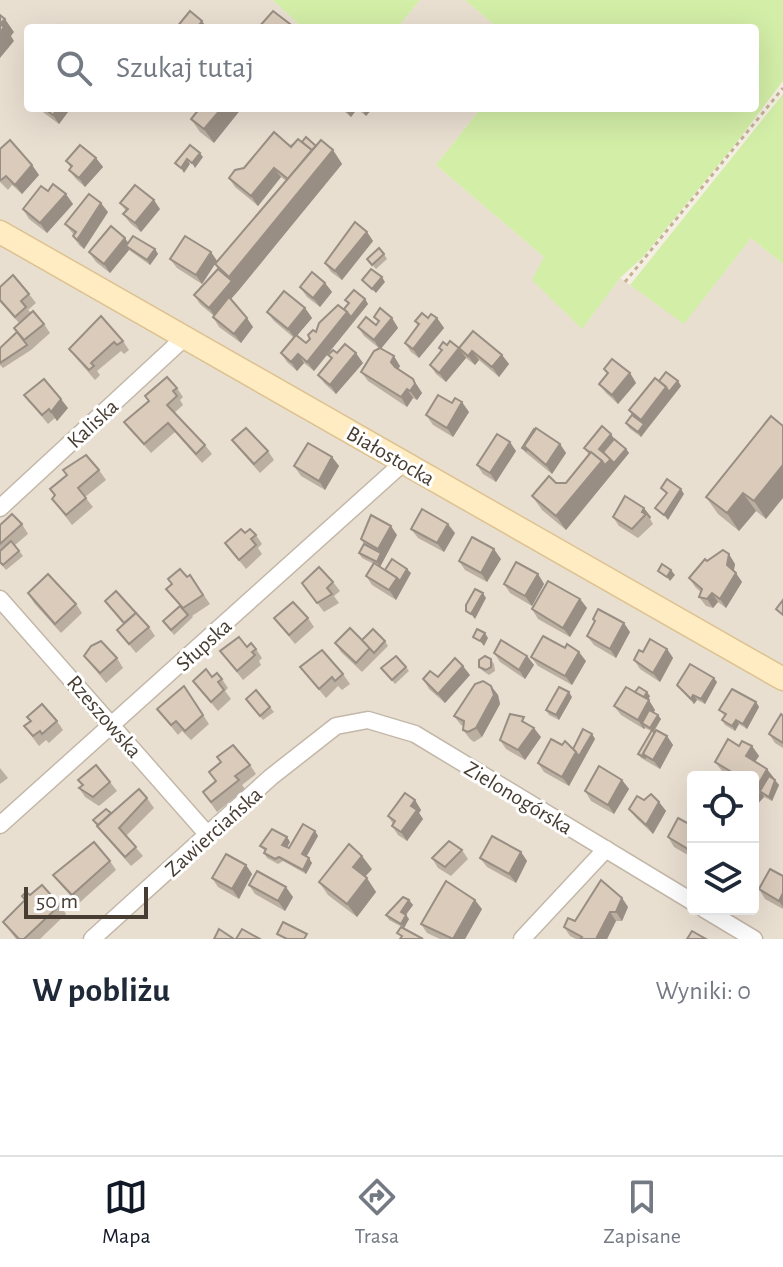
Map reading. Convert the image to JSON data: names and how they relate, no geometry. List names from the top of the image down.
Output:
{
  "streets": {
    "street": [
      "Kaliska",
      "Białostocka",
      "Słupska",
      "Rzeszowska",
      "Zielonogórska",
      "Zawierciańska"
    ]
  },
  "crossings": [
    ["Kaliska", "Białostocka"],
    ["Białostocka", "Słupska"],
    ["Słupska", "Rzeszowska"],
    ["Rzeszowska", "Zawierciańska"],
    ["Zielonogórska", "Zawierciańska"]
  ],
  "scale_bar": "50 m",
  "page": {
    "search": "Szukaj tutaj",
    "scale": "50 m",
    "heading": ["W pobliżu", "Wyniki: 0"],
    "nav": ["Mapa", "Trasa", "Zapisane"]
  }
}
